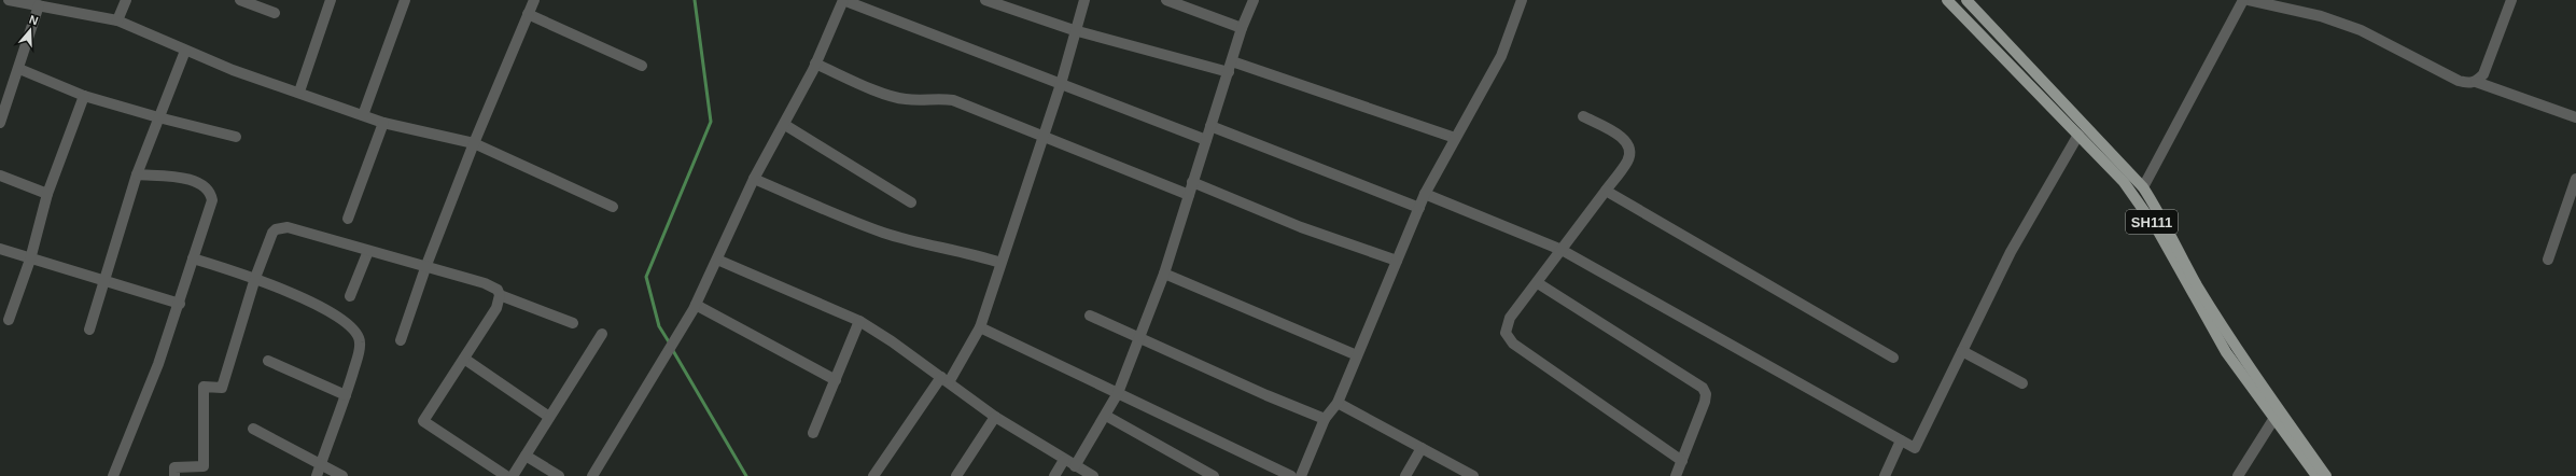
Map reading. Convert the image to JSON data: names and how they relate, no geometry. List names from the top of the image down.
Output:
{
  "streets": {
    "main road": ["SH111"]
  },
  "north": "top"
}
